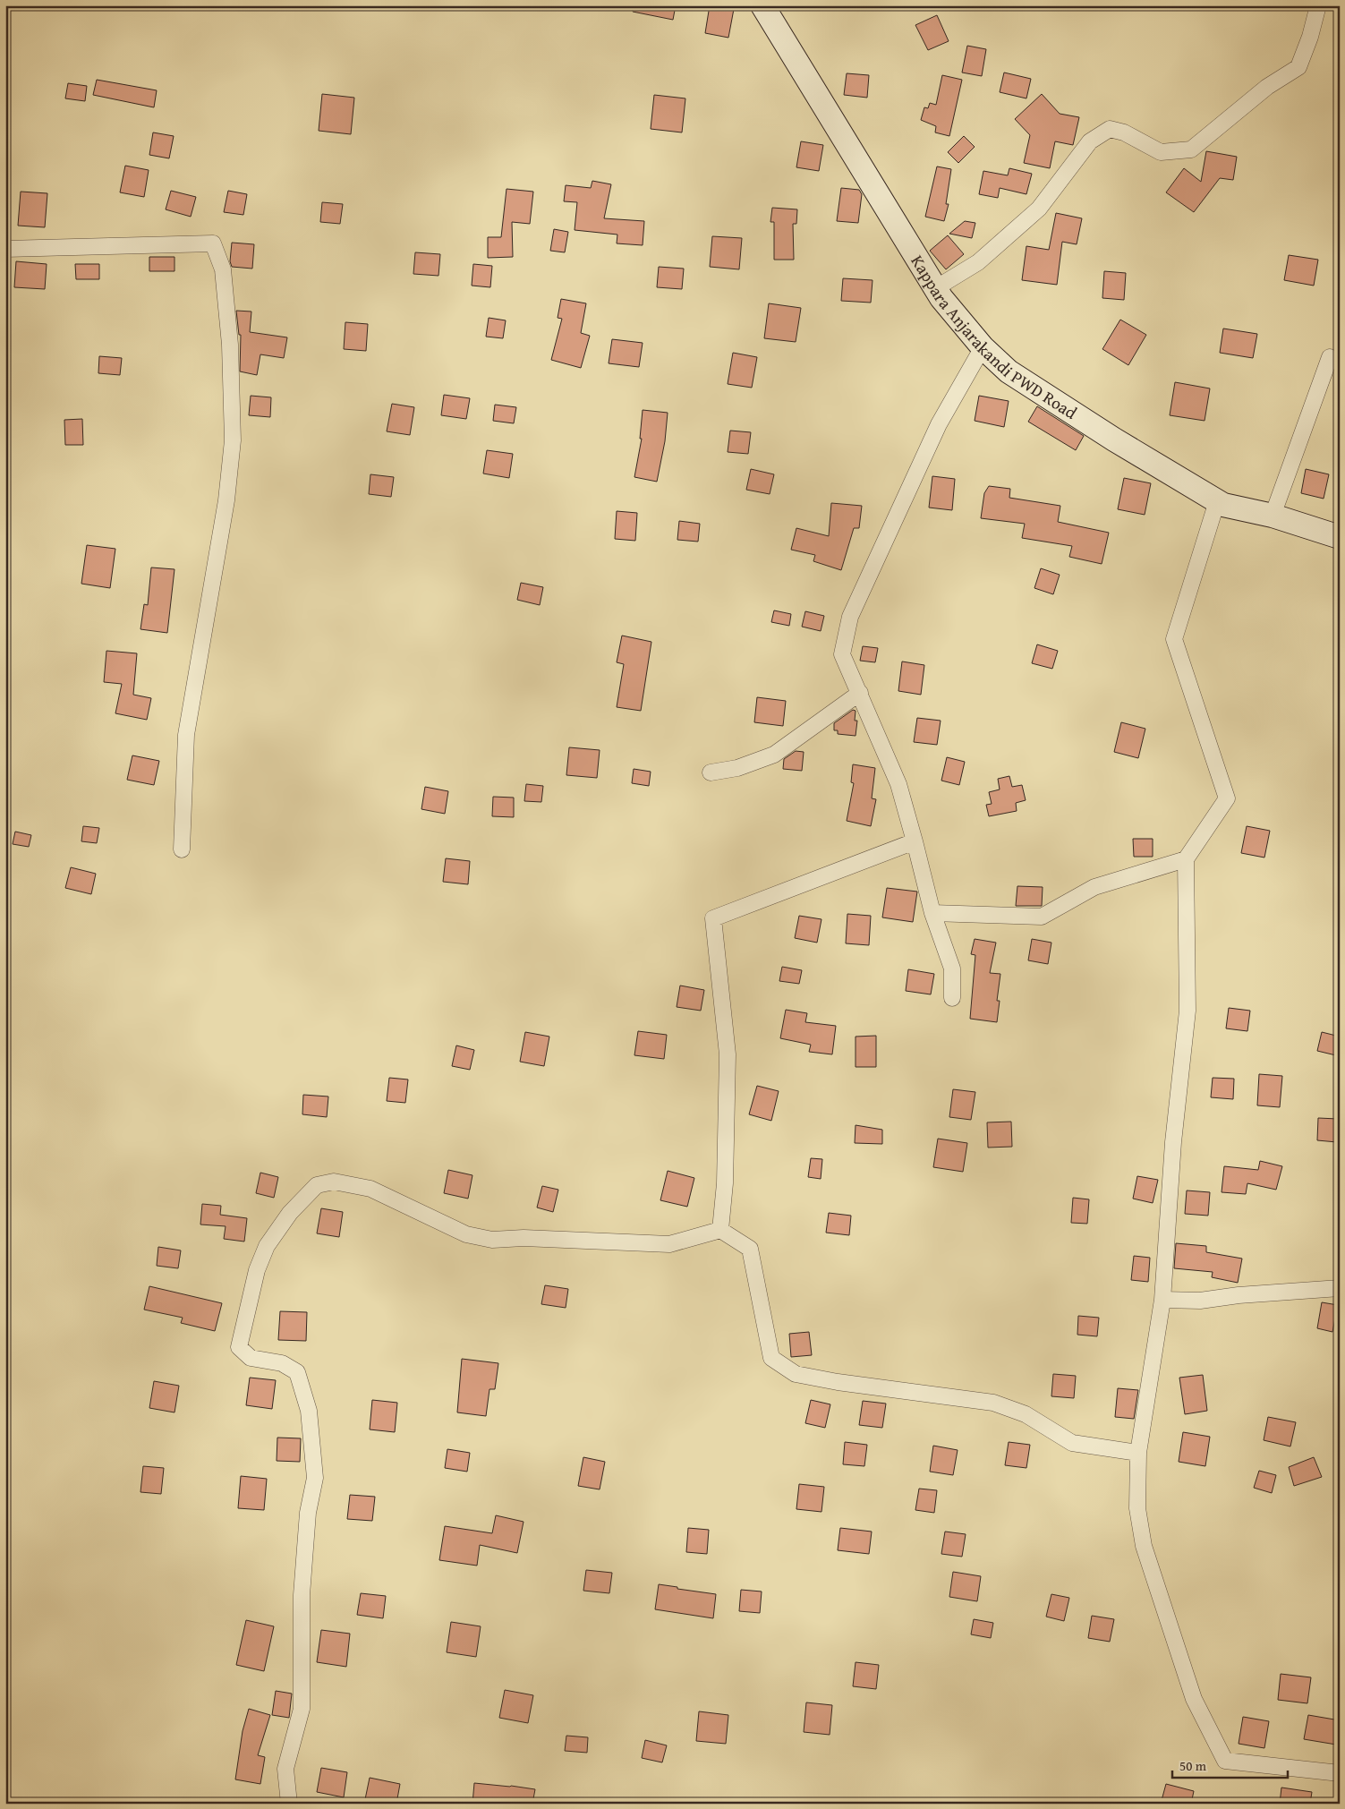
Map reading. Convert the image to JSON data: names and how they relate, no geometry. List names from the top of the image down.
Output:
{
  "streets": {
    "main road": ["Kappara Anjarakandi PWD Road"]
  },
  "scale_bar": "50 m"
}
